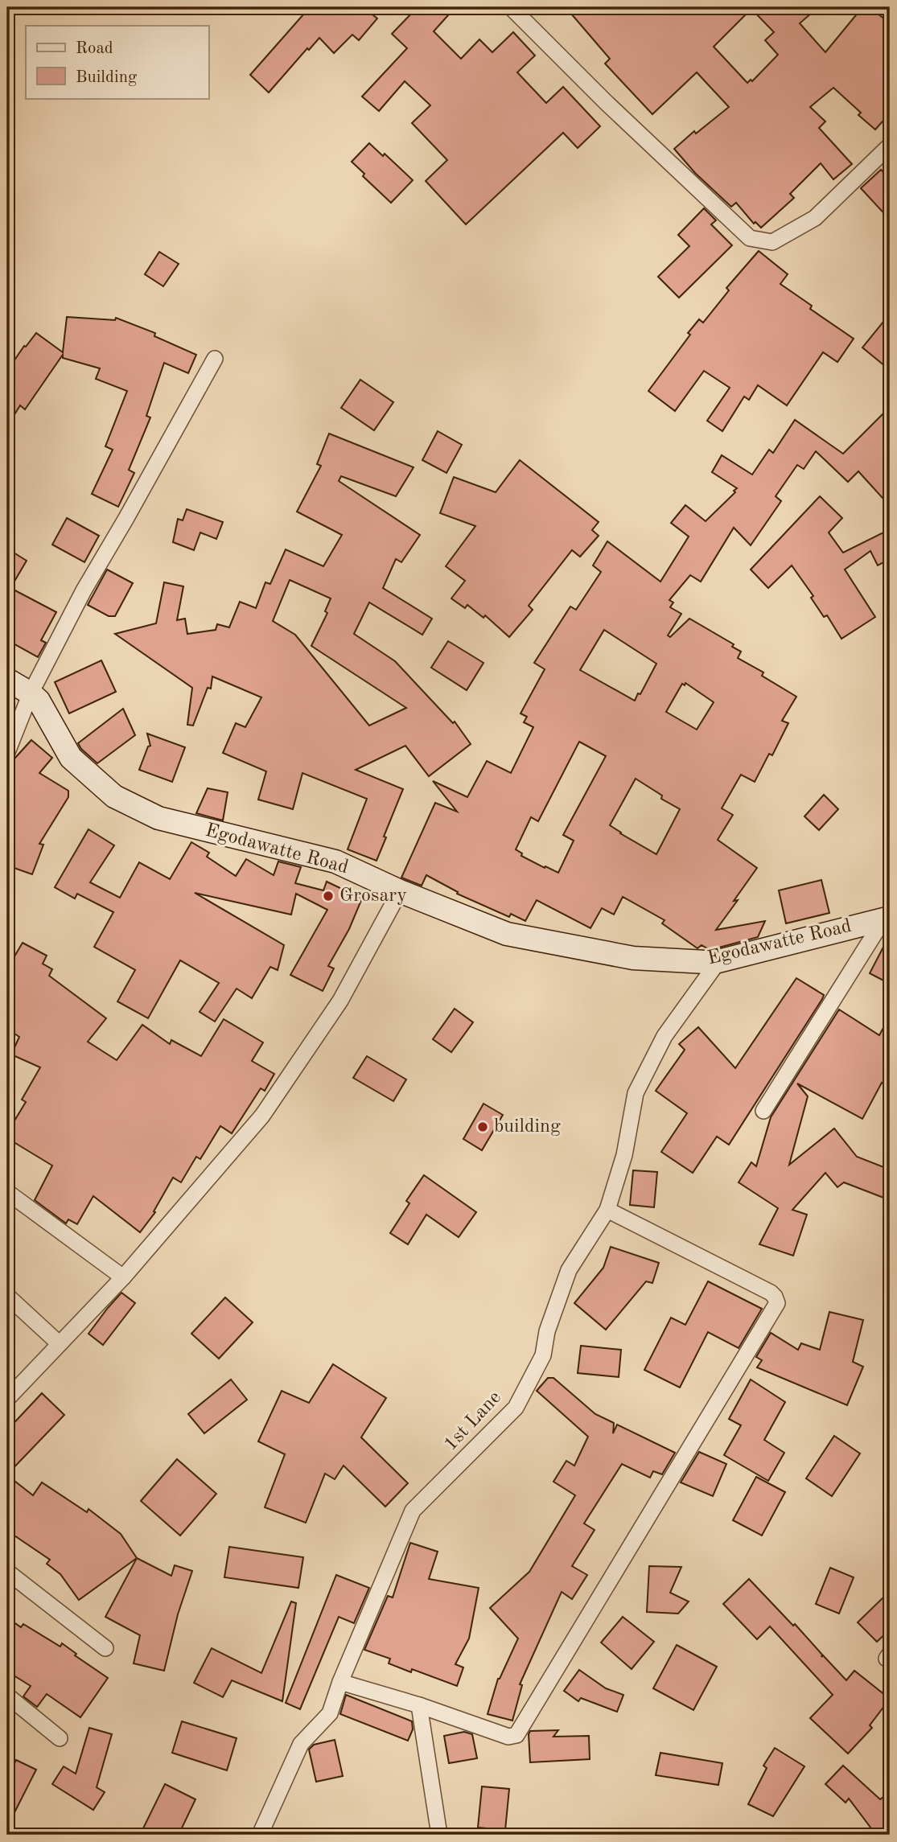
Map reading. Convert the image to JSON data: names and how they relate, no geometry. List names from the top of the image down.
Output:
{
  "streets": {
    "street": ["Egodawatte Road", "1st Lane"]
  },
  "crossings": [
    ["Egodawatte Road", "1st Lane"]
  ],
  "places": ["Grosary", "building"],
  "legend": ["Road", "Building"]
}
